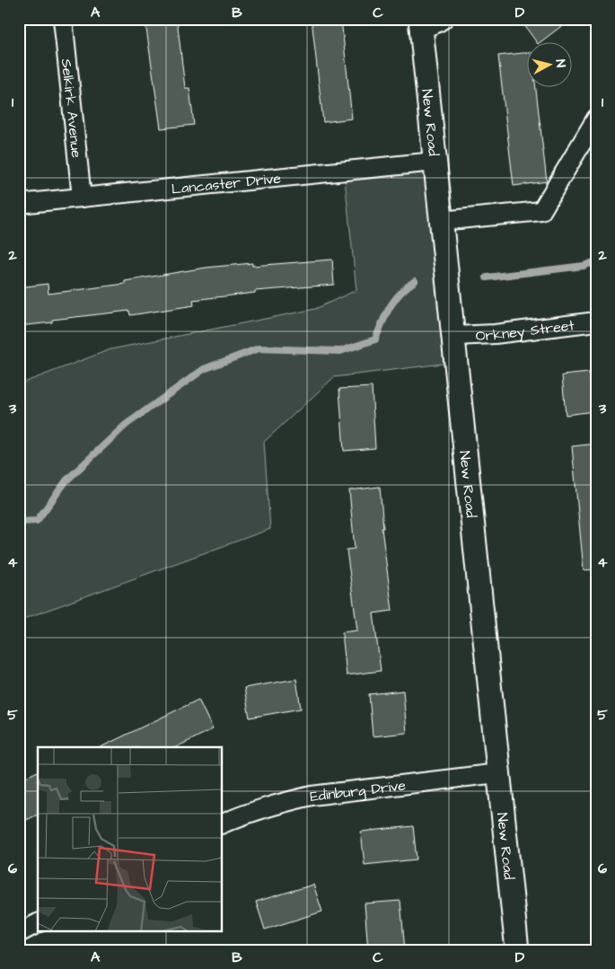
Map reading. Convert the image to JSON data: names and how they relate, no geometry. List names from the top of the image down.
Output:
{
  "streets": {
    "street": [
      "Selkirk Avenue",
      "New Road",
      "Lancaster Drive",
      "Orkney Street",
      "Edinburg Drive"
    ]
  },
  "crossings": [
    ["Selkirk Avenue", "Lancaster Drive"],
    ["New Road", "Lancaster Drive"],
    ["New Road", "Orkney Street"],
    ["New Road", "Edinburg Drive"]
  ],
  "north": "right",
  "grid": {
    "columns": [
      "A",
      "B",
      "C",
      "D"
    ],
    "rows": [
      "1",
      "2",
      "3",
      "4",
      "5",
      "6"
    ]
  }
}
